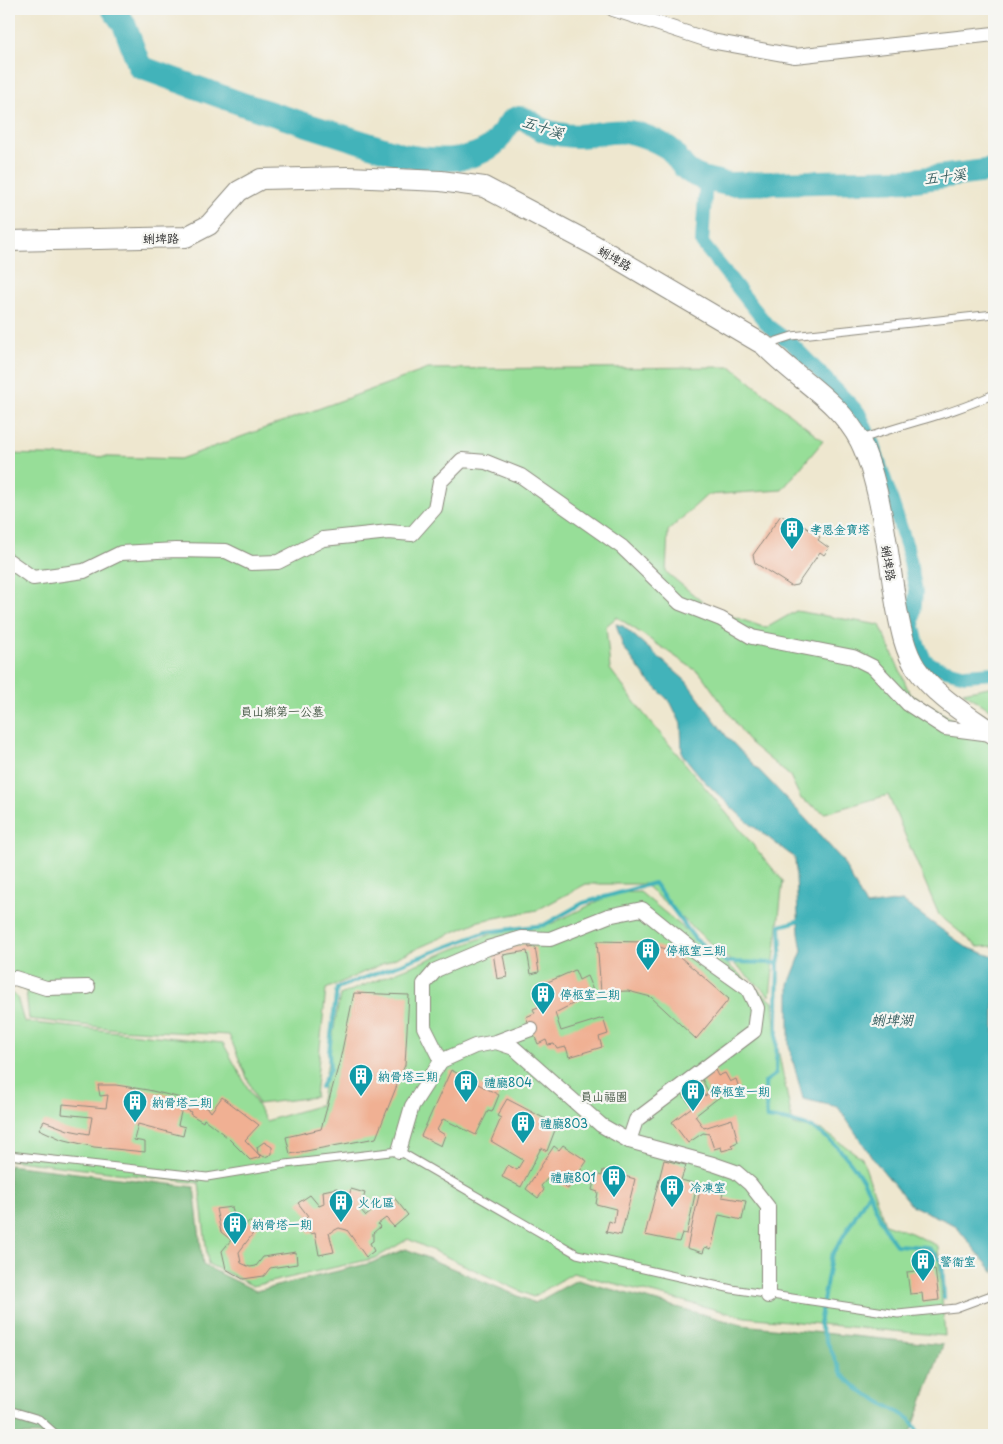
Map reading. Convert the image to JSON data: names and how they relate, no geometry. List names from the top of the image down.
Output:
{
  "streets": {
    "street": ["蜊埤路"]
  },
  "water": ["五十溪", "蜊埤湖"],
  "parks": ["員山鄉第一公墓", "員山福園"],
  "places": {
    "building": [
      "孝恩金寶塔",
      "停柩室三期",
      "停柩室二期",
      "納骨塔三期",
      "禮廳804",
      "停柩室一期",
      "納骨塔二期",
      "禮廳803",
      "禮廳801",
      "冷凍室",
      "火化區",
      "納骨塔一期",
      "警衛室"
    ]
  }
}
